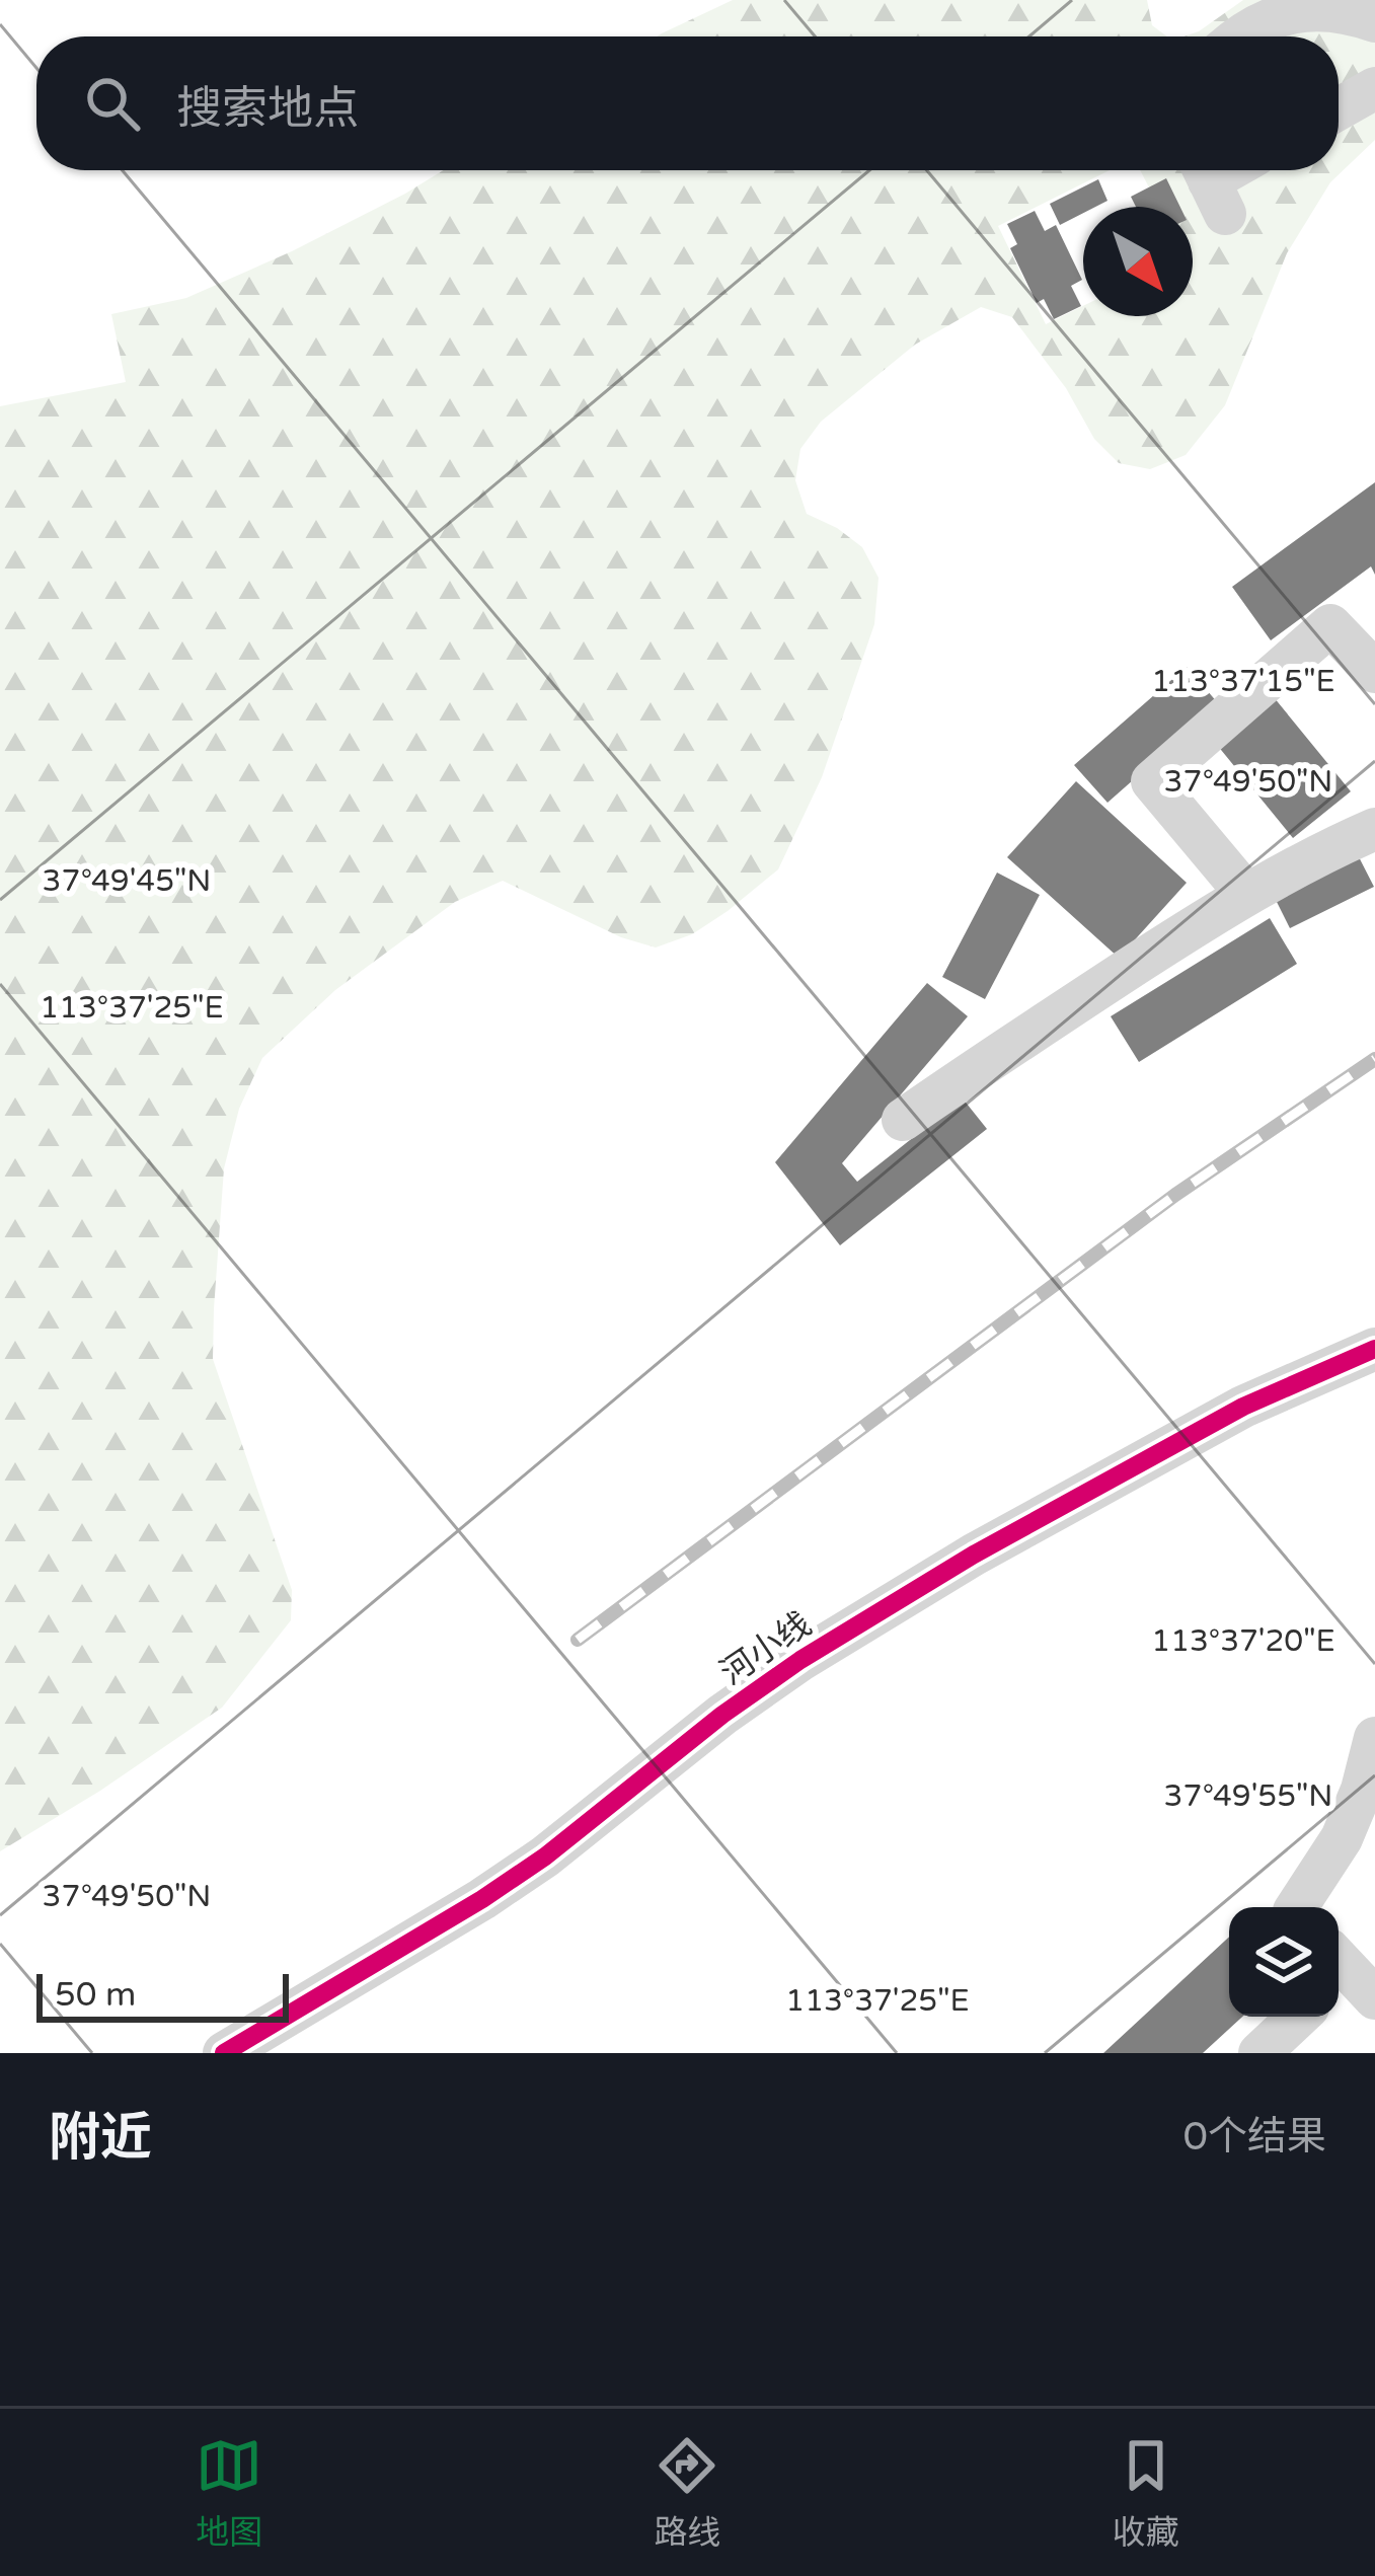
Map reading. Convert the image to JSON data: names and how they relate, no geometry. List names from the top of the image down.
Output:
{
  "streets": {
    "street": ["河小线"]
  },
  "scale_bar": "50 m",
  "north": "bottom right",
  "page": {
    "search": "搜索地点",
    "scale": "50 m",
    "heading": ["附近", "0个结果"],
    "nav": ["地图", "路线", "收藏"]
  },
  "coordinates": [
    "113°37'15\"E",
    "37°49'50\"N",
    "37°49'45\"N",
    "113°37'25\"E",
    "113°37'20\"E",
    "37°49'55\"N"
  ]
}
